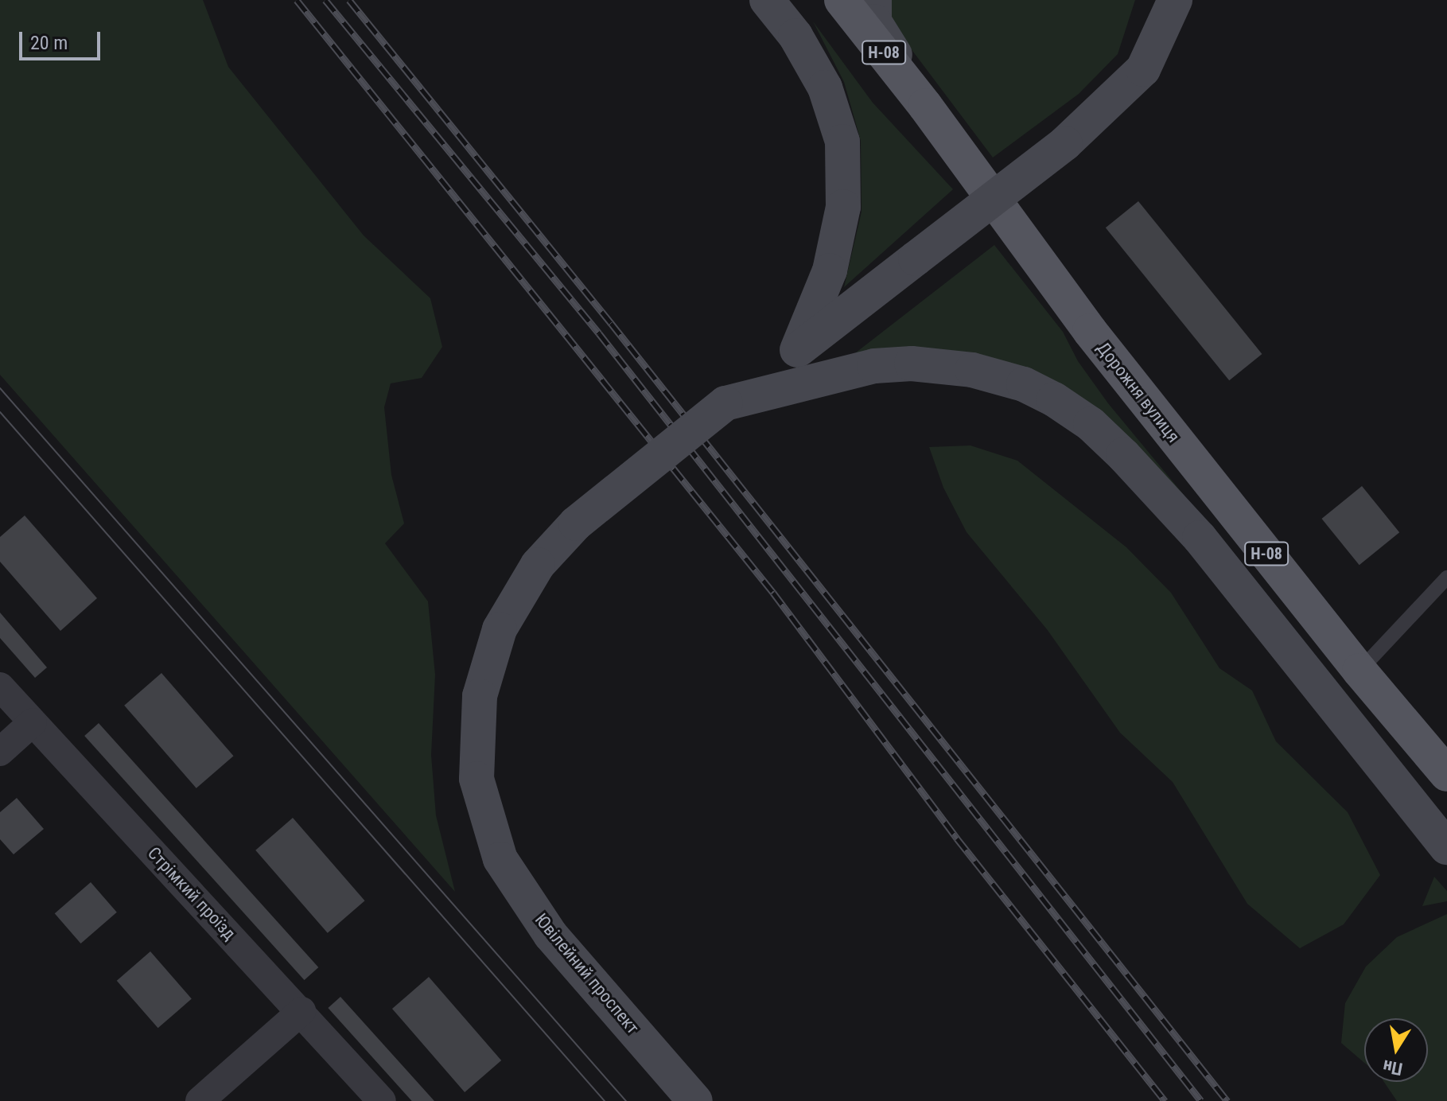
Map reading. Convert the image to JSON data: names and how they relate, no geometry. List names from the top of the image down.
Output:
{
  "streets": {
    "main road": ["Н-08", "Дорожня вулиця", "Ювілейний проспект"],
    "street": ["Стрімкий проїзд"]
  },
  "scale_bar": "20 m",
  "north": "bottom"
}
